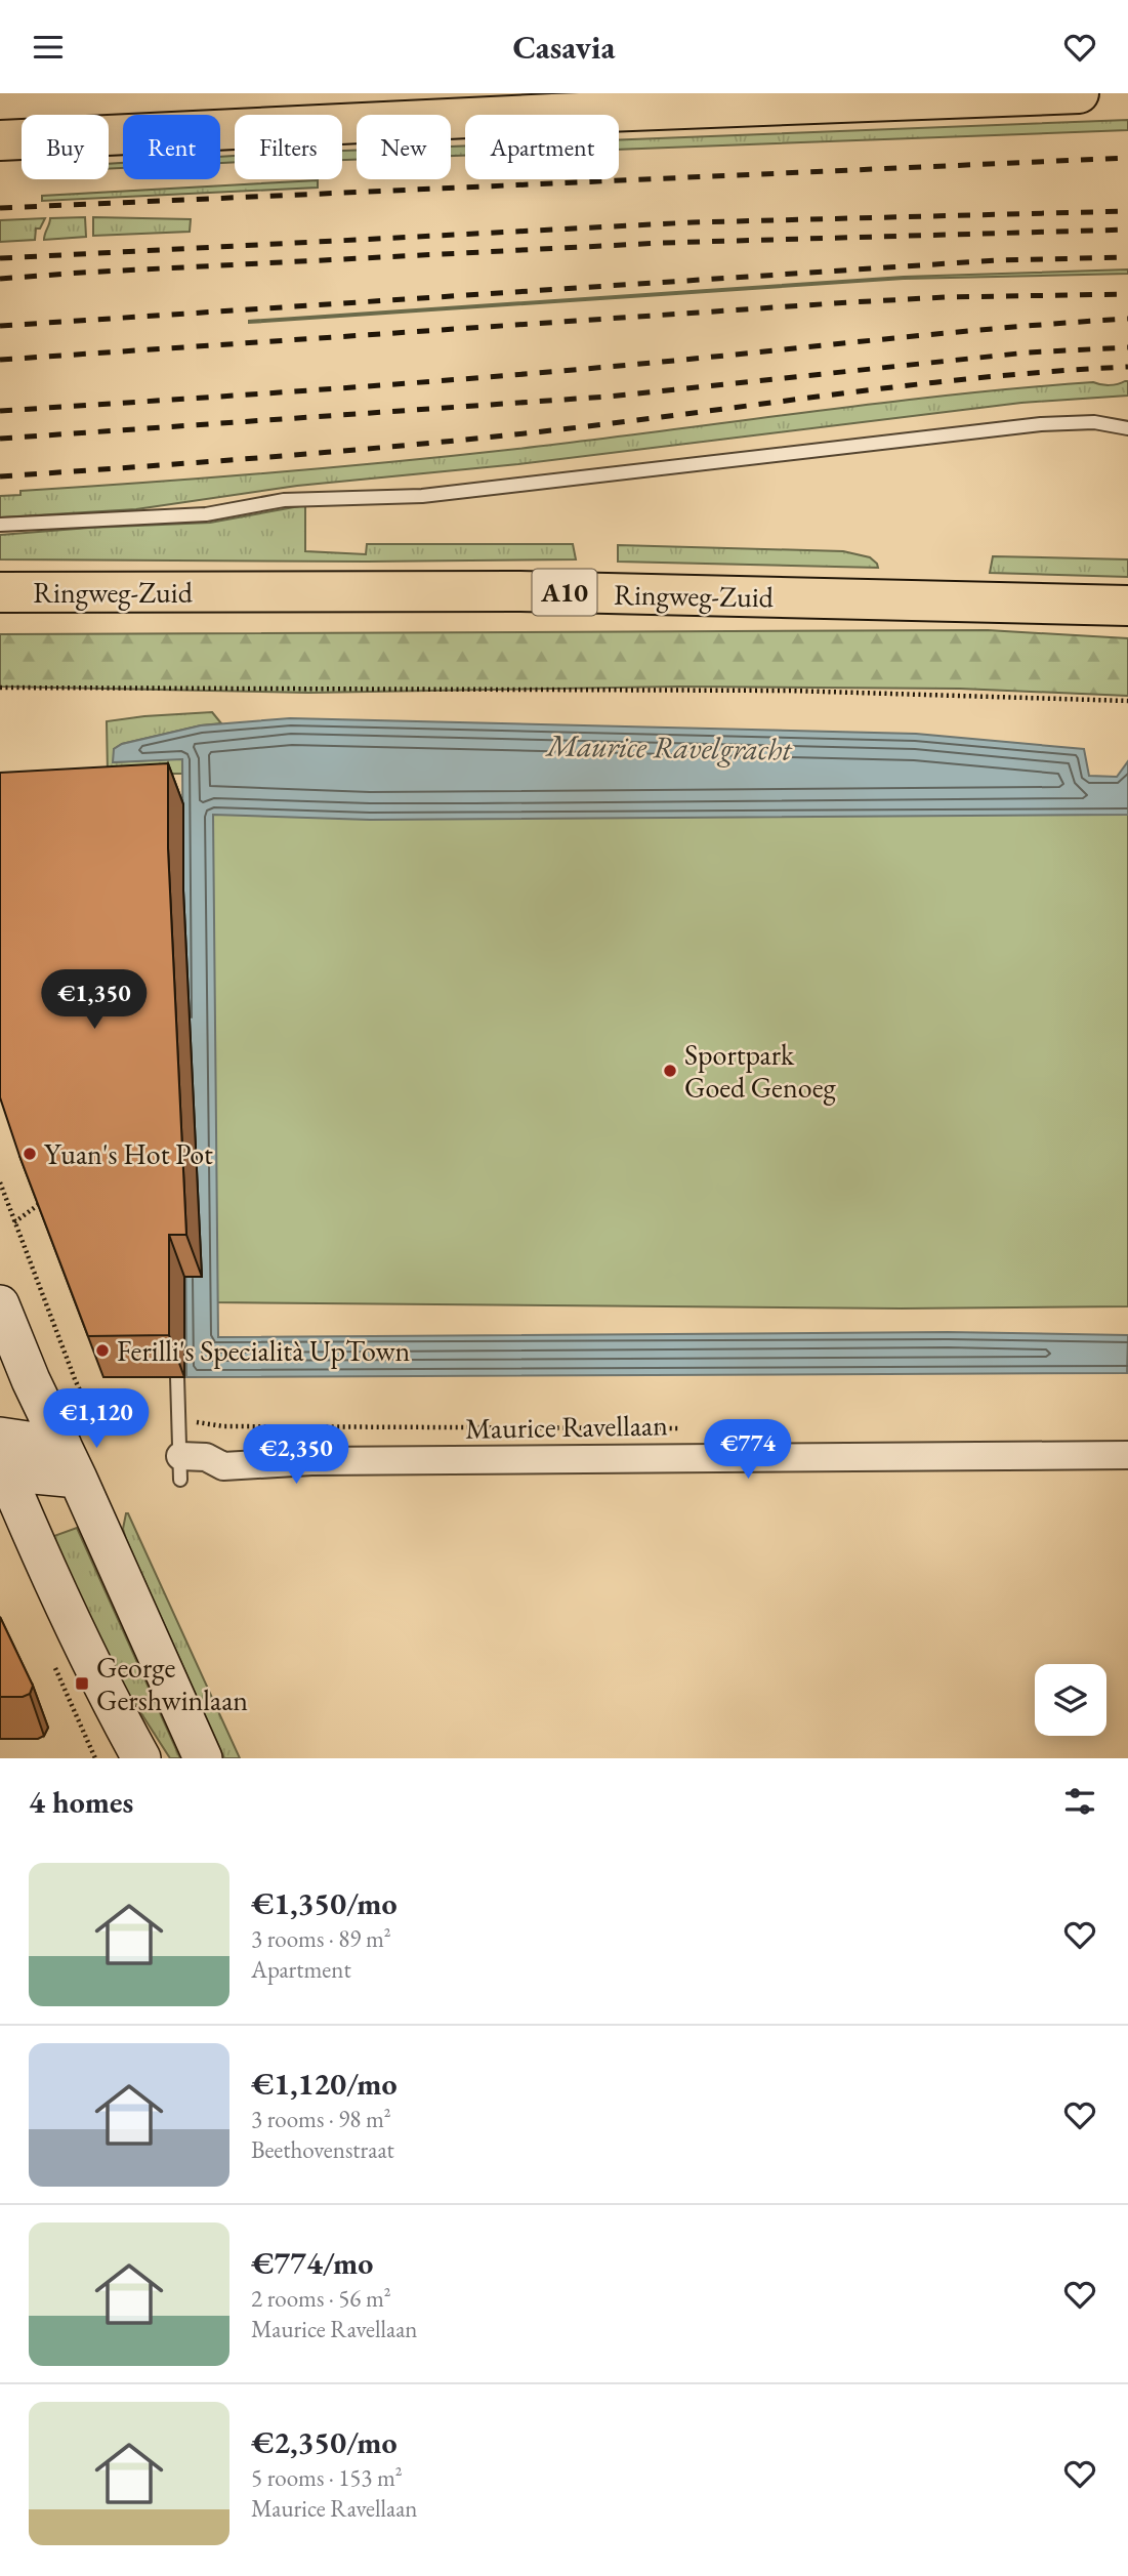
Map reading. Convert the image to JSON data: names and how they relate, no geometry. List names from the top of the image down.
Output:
{
  "streets": {
    "highway": ["Ringweg-Zuid", "A10"],
    "street": ["Maurice Ravellaan"]
  },
  "water": ["Maurice Ravelgracht"],
  "places": {
    "other": ["Sportpark Goed Genoeg", "Yuan's Hot Pot", "Ferilli's Specialità UpTown"],
    "transit": ["George Gershwinlaan"]
  },
  "page": {
    "header": "Casavia",
    "chip": [
      "Buy",
      "Rent",
      "Filters",
      "New",
      "Apartment"
    ],
    "price": [
      "€1,350",
      "€1,120",
      "€774",
      "€2,350"
    ],
    "heading": "4 homes",
    "list": [
      {
        "name": "€1,350/mo",
        "note": "3 rooms · 89 m² · Apartment"
      },
      {
        "name": "€1,120/mo",
        "note": "3 rooms · 98 m² · Beethovenstraat"
      },
      {
        "name": "€774/mo",
        "note": "2 rooms · 56 m² · Maurice Ravellaan"
      },
      {
        "name": "€2,350/mo",
        "note": "5 rooms · 153 m² · Maurice Ravellaan"
      }
    ]
  }
}
